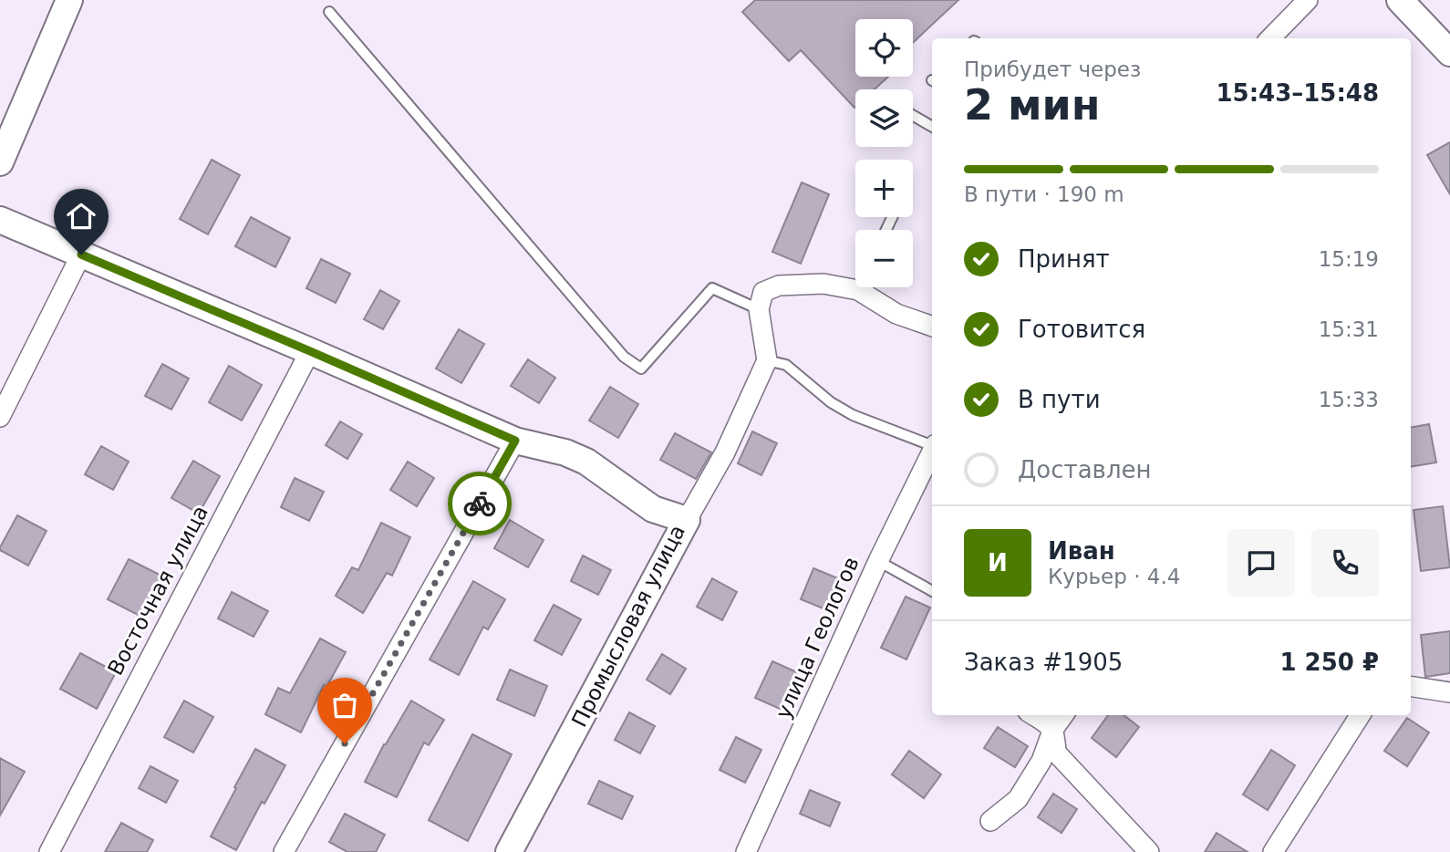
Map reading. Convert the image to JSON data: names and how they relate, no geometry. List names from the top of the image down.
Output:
{
  "streets": {
    "street": ["Восточная улица", "Промысловая улица", "улица Геологов"]
  },
  "crossings": [
    ["Восточная улица", "Промысловая улица"]
  ],
  "page": {
    "map_buttons": ["+", "−"],
    "heading": ["2 мин", "Прибудет через", "15:43–15:48"],
    "panel": [
      "Иван",
      "Курьер · 4.4",
      "Заказ #1905",
      "1 250 ₽"
    ],
    "bar": "В пути · 190 m",
    "list": [
      ["Принят", "15:19"],
      ["Готовится", "15:31"],
      ["В пути", "15:33"],
      "Доставлен"
    ],
    "round": "И"
  }
}
